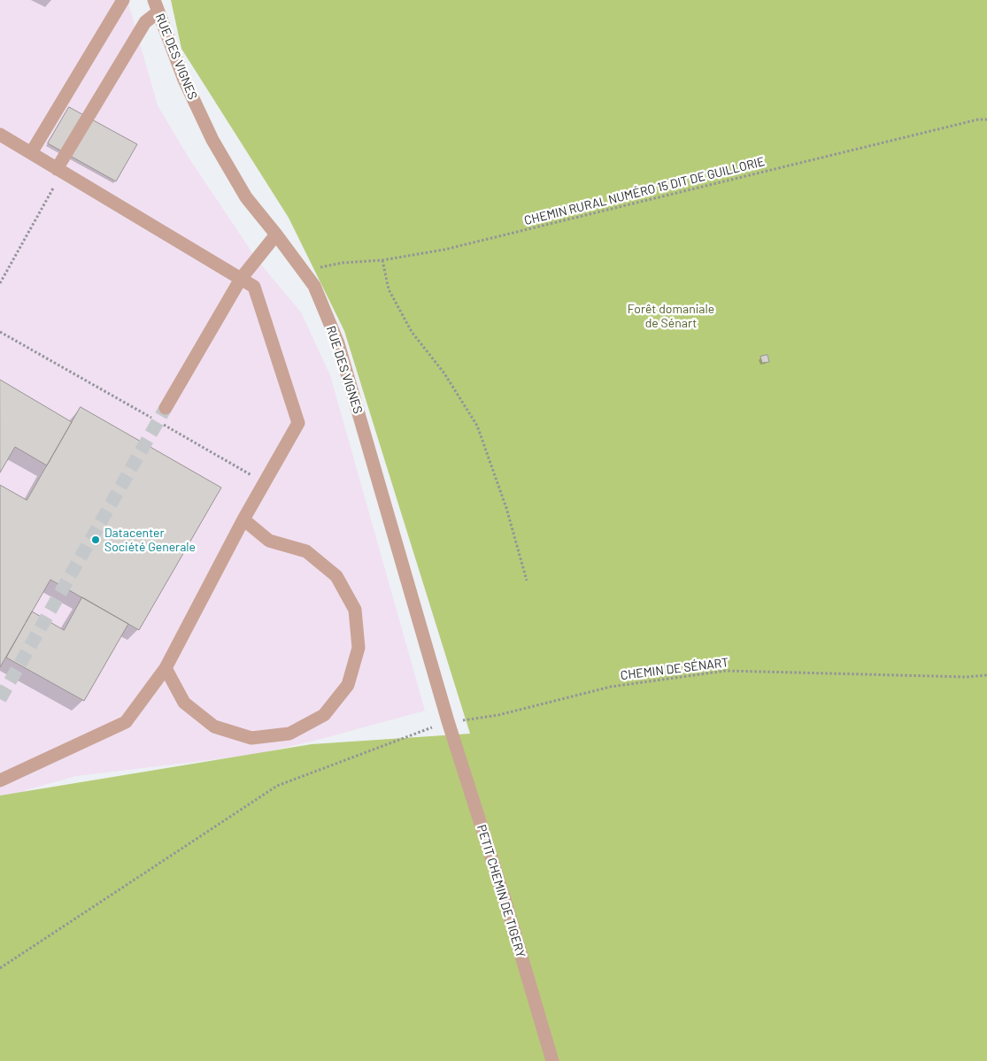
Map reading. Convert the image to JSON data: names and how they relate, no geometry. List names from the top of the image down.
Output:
{
  "streets": {
    "street": ["RUE DES VIGNES", "PETIT CHEMIN DE TIGERY"],
    "path": ["CHEMIN RURAL NUMÉRO 15 DIT DE GUILLORIE", "CHEMIN DE SÉNART"]
  },
  "crossings": [
    ["RUE DES VIGNES", "CHEMIN RURAL NUMÉRO 15 DIT DE GUILLORIE"],
    ["RUE DES VIGNES", "CHEMIN DE SÉNART"],
    ["RUE DES VIGNES", "PETIT CHEMIN DE TIGERY"],
    ["CHEMIN DE SÉNART", "PETIT CHEMIN DE TIGERY"]
  ],
  "parks": ["Forêt domaniale de Sénart"],
  "places": ["Datacenter Société Generale"]
}
